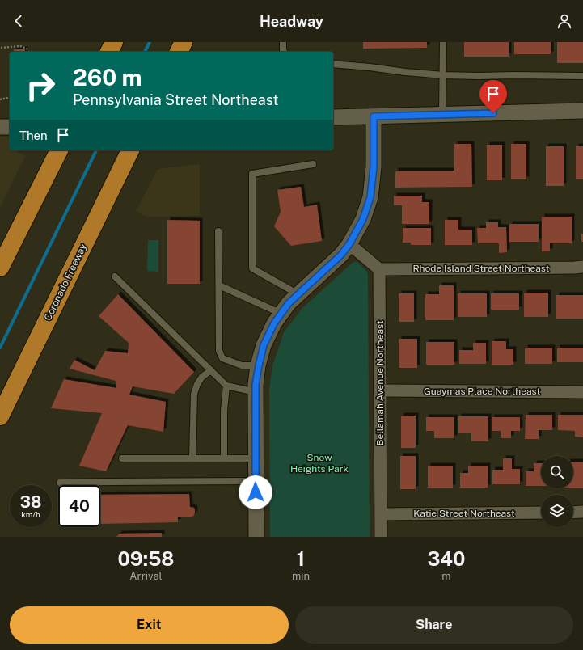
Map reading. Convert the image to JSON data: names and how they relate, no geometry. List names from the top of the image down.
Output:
{
  "streets": {
    "highway": ["Coronado Freeway"],
    "street": [
      "Rhode Island Street Northeast",
      "Bellamah Avenue Northeast",
      "Guaymas Place Northeast",
      "Katie Street Northeast"
    ]
  },
  "crossings": [
    ["Rhode Island Street Northeast", "Bellamah Avenue Northeast"],
    ["Bellamah Avenue Northeast", "Guaymas Place Northeast"],
    ["Bellamah Avenue Northeast", "Katie Street Northeast"]
  ],
  "parks": ["Snow Heights Park"],
  "page": {
    "header": "Headway",
    "turn": ["260 m", "Pennsylvania Street Northeast"],
    "then": "Then",
    "speed": "38 km/h",
    "limit": "40",
    "eta": [
      "09:58",
      "Arrival",
      "1",
      "min",
      "340",
      "m"
    ],
    "buttons": ["Exit", "Share"]
  }
}
